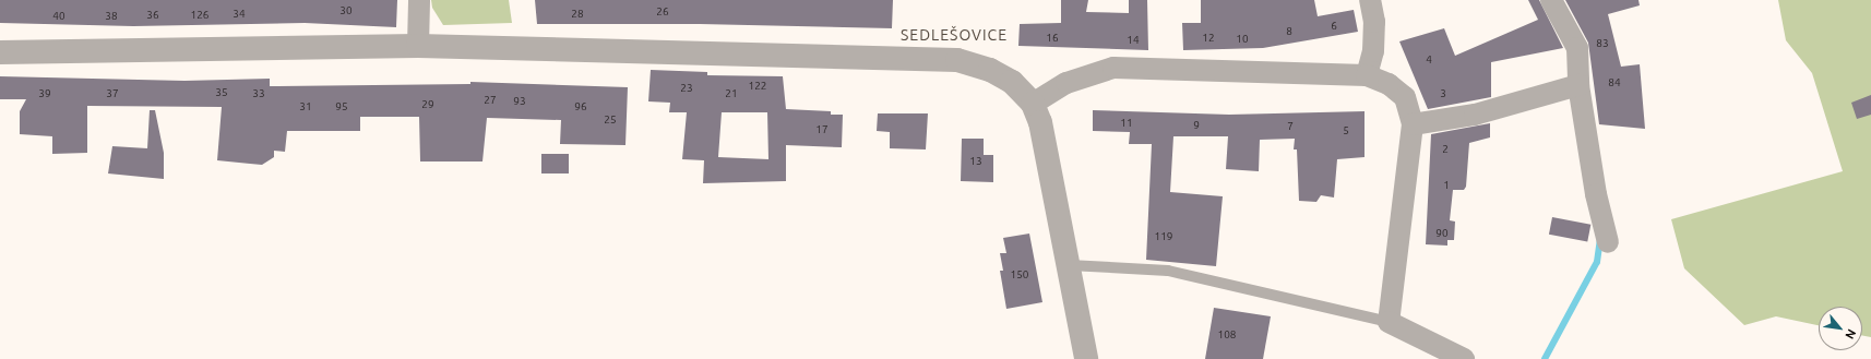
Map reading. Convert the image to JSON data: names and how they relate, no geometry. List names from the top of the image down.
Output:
{
  "districts": ["SEDLEŠOVICE"],
  "house_numbers": [
    "30",
    "26",
    "34",
    "28",
    "36",
    "126",
    "40",
    "38",
    "6",
    "8",
    "16",
    "12",
    "10",
    "14",
    "83",
    "4",
    "84",
    "122",
    "23",
    "35",
    "39",
    "37",
    "33",
    "21",
    "3",
    "27",
    "93",
    "29",
    "31",
    "95",
    "96",
    "25",
    "11",
    "9",
    "7",
    "17",
    "5",
    "2",
    "13",
    "1",
    "90",
    "119",
    "150",
    "108"
  ],
  "north": "bottom right"
}
